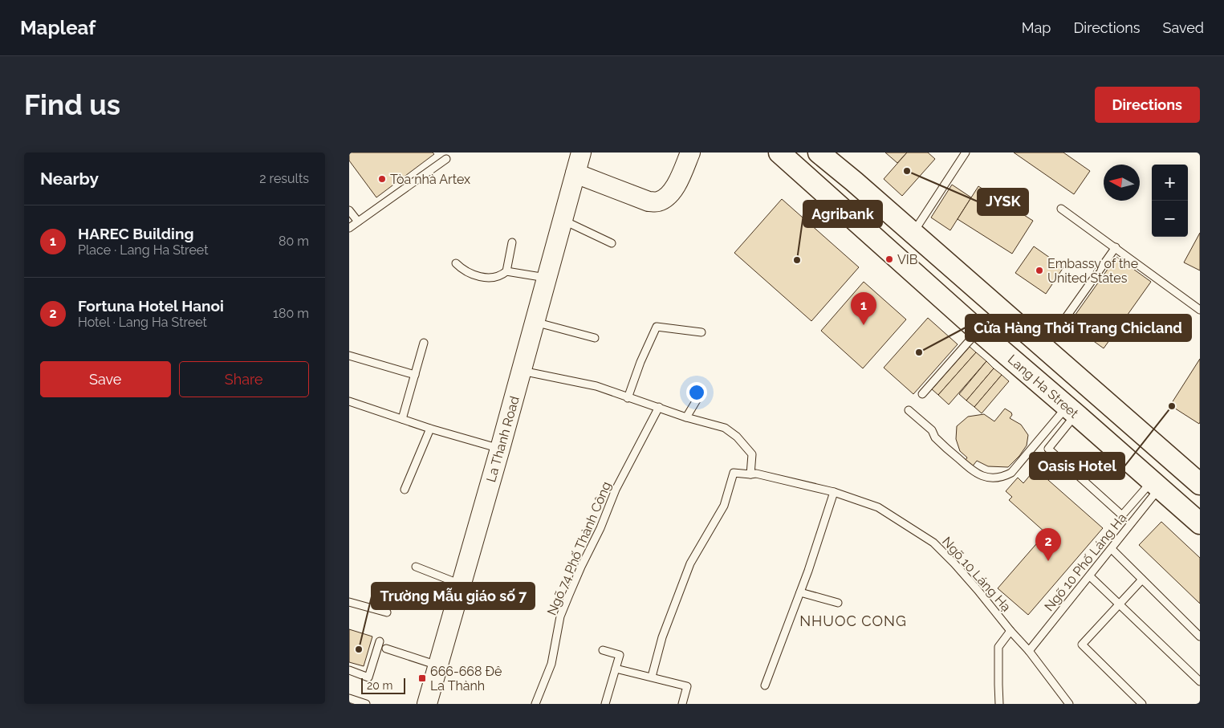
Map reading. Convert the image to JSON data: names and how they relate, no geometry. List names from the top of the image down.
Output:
{
  "streets": {
    "main road": ["Lang Ha Street", "La Thanh Road"],
    "lane": ["Ngõ 74 Phố Thành Công", "Ngõ 10 Phố Láng Hạ", "Ngõ 10 Láng Hạ"]
  },
  "crossings": [
    ["Lang Ha Street", "Ngõ 10 Phố Láng Hạ"],
    ["Ngõ 10 Phố Láng Hạ", "Ngõ 10 Láng Hạ"]
  ],
  "districts": ["NHUOC CONG"],
  "places": {
    "other": [
      "JYSK",
      "Tòa nhà Artex",
      "VIB",
      "Agribank",
      "Embassy of the United States",
      "Cửa Hàng Thời Trang Chicland",
      "Oasis Hotel",
      "Trường Mẫu giáo số 7"
    ],
    "transit": ["666-668 Đê La Thành"]
  },
  "scale_bar": "20 m",
  "north": "left",
  "page": {
    "header": "Mapleaf",
    "nav": ["Map", "Directions", "Saved"],
    "buttons": [
      "Directions",
      ["Save", "Share"]
    ],
    "title": "Find us",
    "heading": ["Nearby", "2 results"],
    "map_buttons": ["+", "−"],
    "list": [
      {
        "mark": "1",
        "name": "HAREC Building",
        "note": "Place · Lang Ha Street",
        "value": "80 m"
      },
      {
        "mark": "2",
        "name": "Fortuna Hotel Hanoi",
        "note": "Hotel · Lang Ha Street",
        "value": "180 m"
      }
    ],
    "pins": ["1", "2"],
    "scale": "20 m"
  }
}
